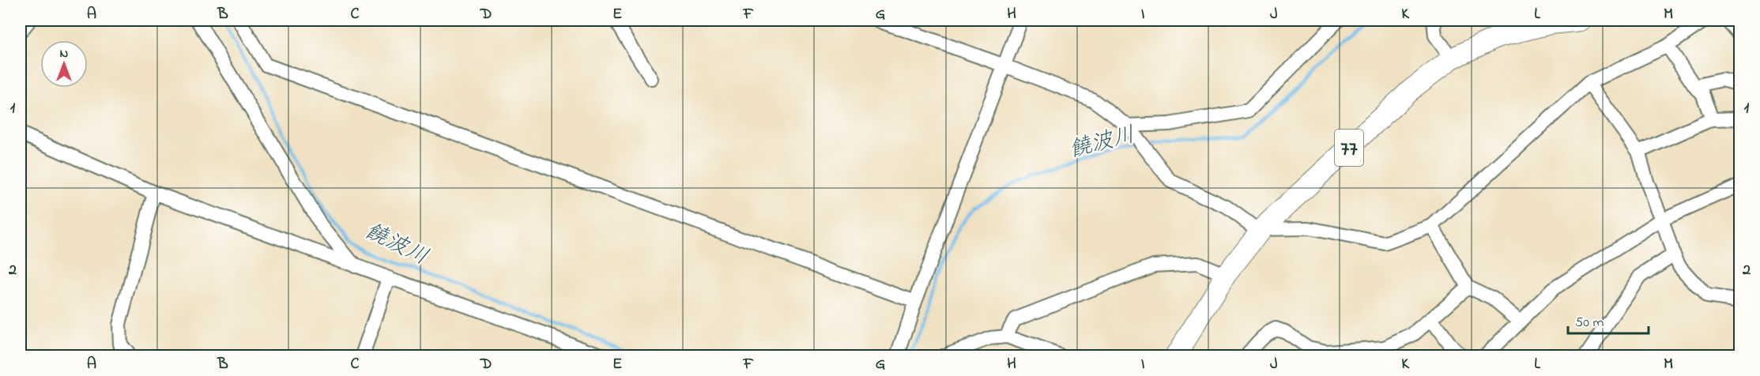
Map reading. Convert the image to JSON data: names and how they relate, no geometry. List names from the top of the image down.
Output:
{
  "streets": {
    "main road": ["77"]
  },
  "water": ["饒波川"],
  "scale_bar": "50 m",
  "north": "top",
  "grid": {
    "columns": [
      "A",
      "B",
      "C",
      "D",
      "E",
      "F",
      "G",
      "H",
      "I",
      "J",
      "K",
      "L",
      "M"
    ],
    "rows": ["1", "2"]
  }
}
